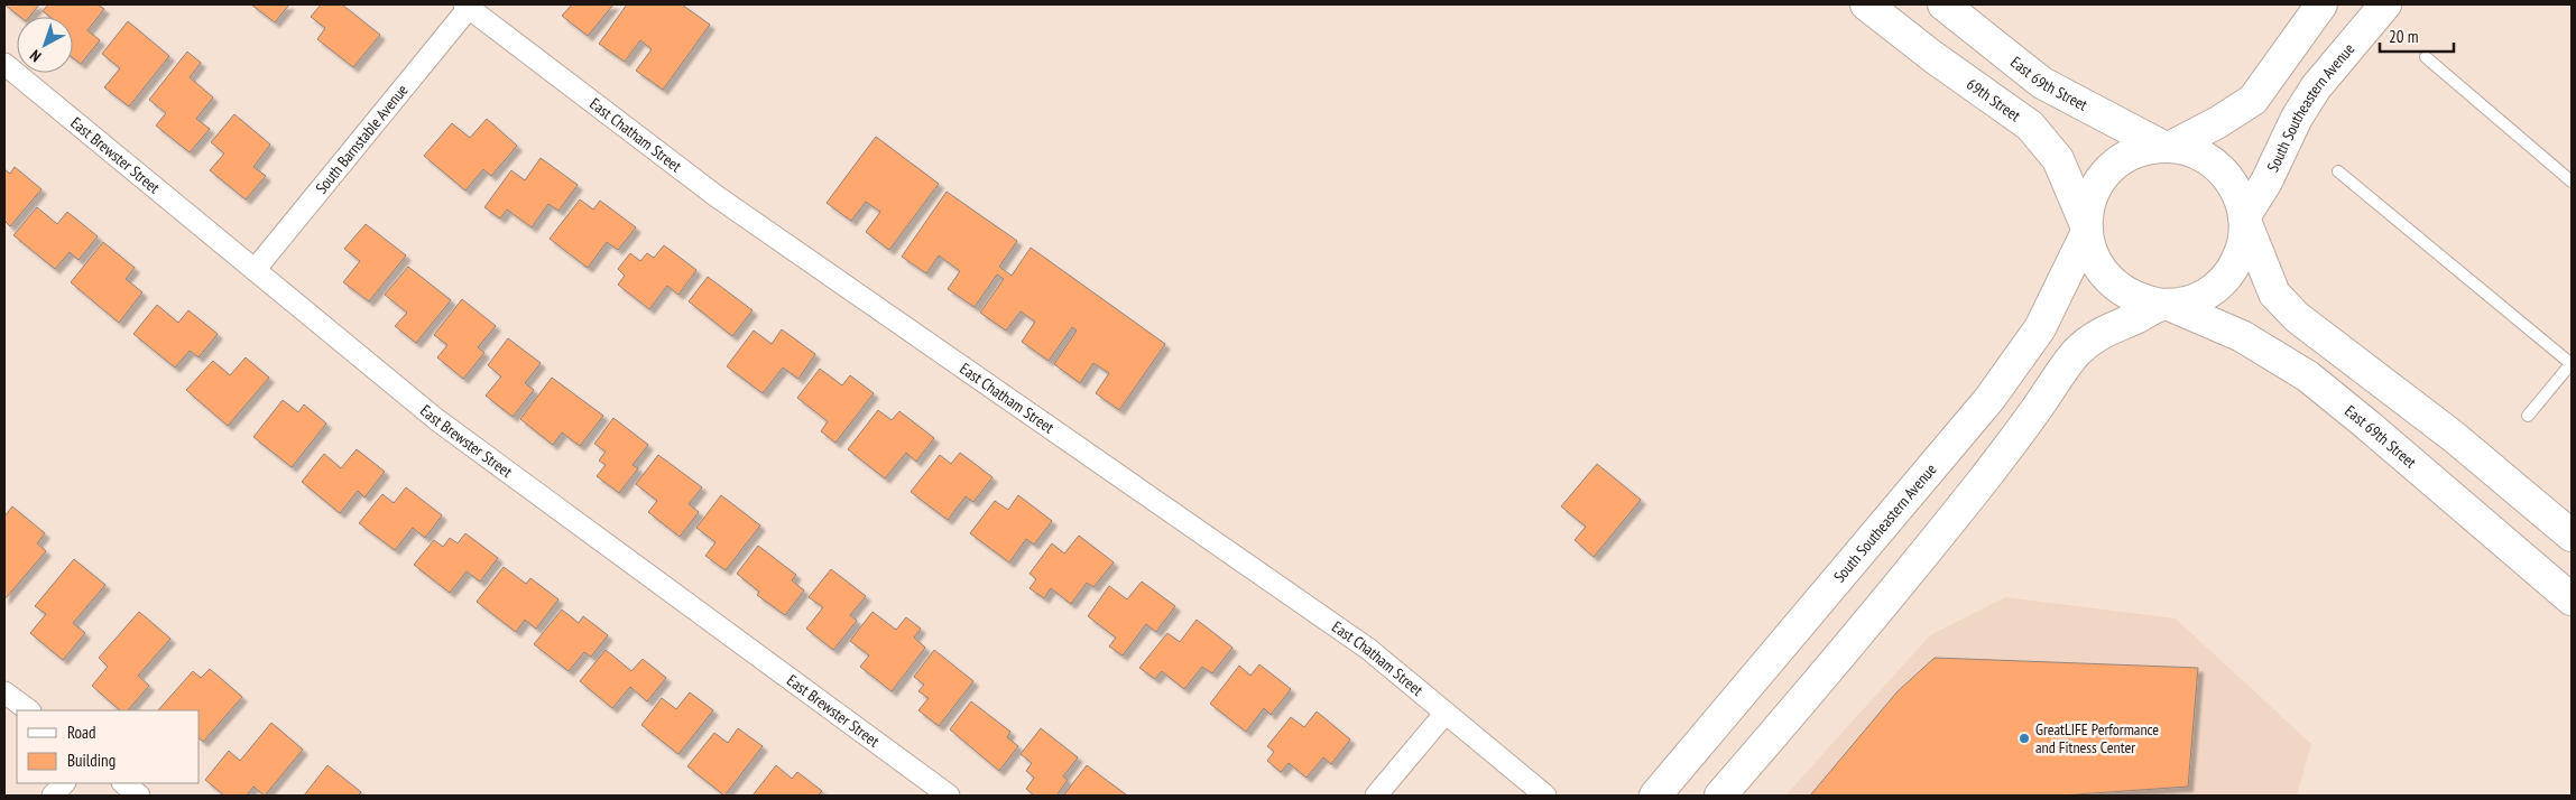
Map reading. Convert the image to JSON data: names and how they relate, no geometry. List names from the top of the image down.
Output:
{
  "streets": {
    "main road": ["East 69th Street", "69th Street", "South Southeastern Avenue"],
    "street": ["East Chatham Street", "South Barnstable Avenue", "East Brewster Street"]
  },
  "crossings": [
    ["East 69th Street", "69th Street"],
    ["East 69th Street", "South Southeastern Avenue"],
    ["69th Street", "South Southeastern Avenue"],
    ["East Chatham Street", "South Barnstable Avenue"],
    ["South Barnstable Avenue", "East Brewster Street"]
  ],
  "places": ["GreatLIFE Performance and Fitness Center"],
  "legend": ["Road", "Building"],
  "scale_bar": "20 m",
  "north": "bottom left"
}
